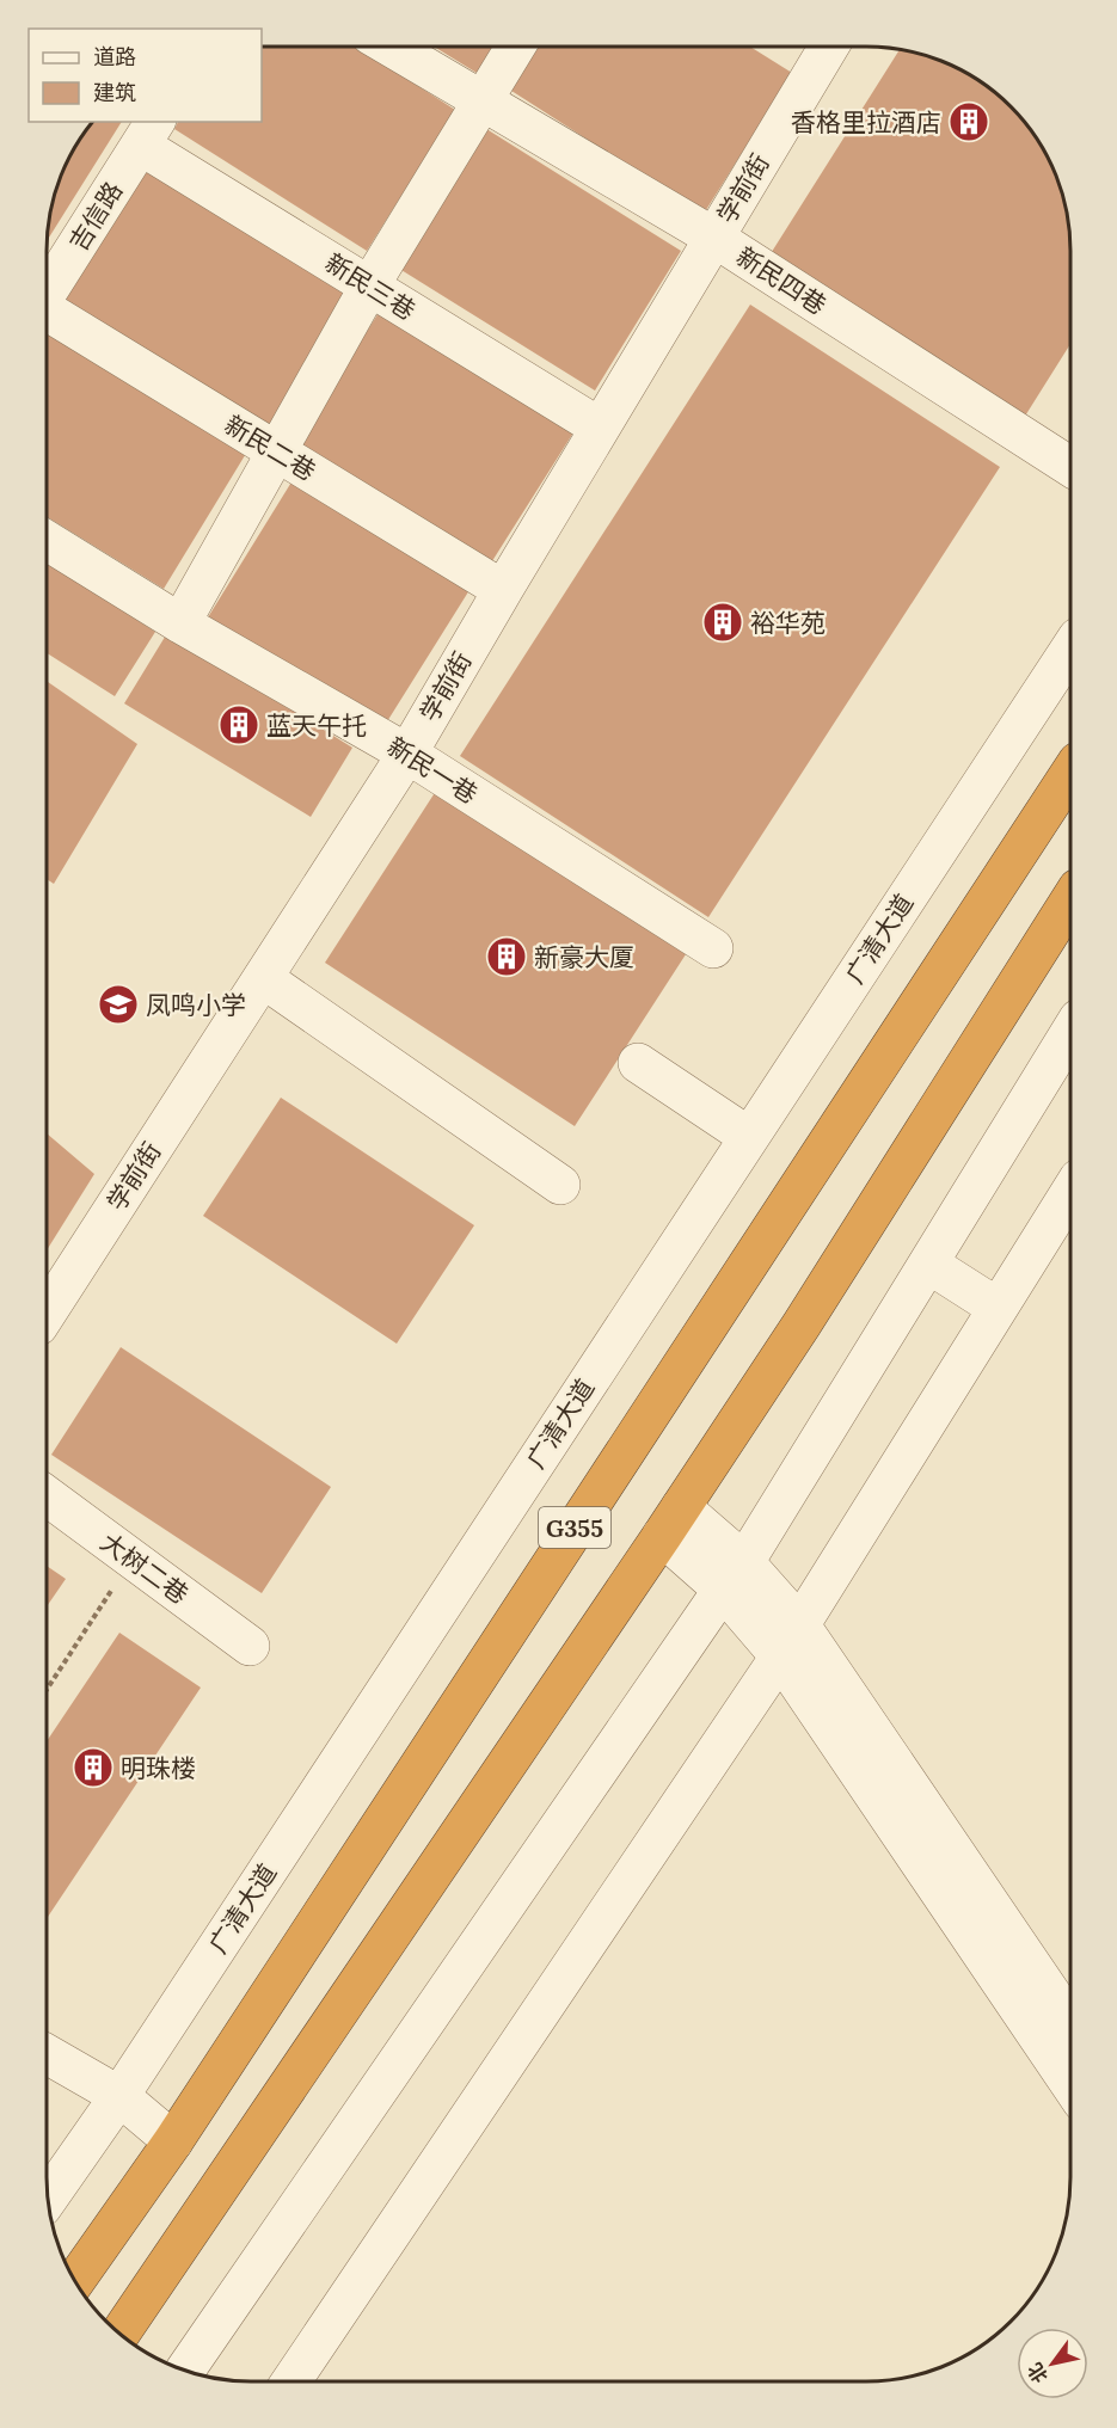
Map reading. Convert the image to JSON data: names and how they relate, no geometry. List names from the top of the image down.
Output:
{
  "streets": {
    "highway": ["G355"],
    "street": [
      "学前街",
      "吉信路",
      "新民四巷",
      "新民三巷",
      "新民二巷",
      "新民一巷",
      "广清大道",
      "大树二巷"
    ]
  },
  "crossings": [
    ["学前街", "新民四巷"],
    ["学前街", "新民三巷"],
    ["学前街", "新民二巷"],
    ["学前街", "新民一巷"],
    ["吉信路", "新民三巷"]
  ],
  "places": {
    "building": [
      "香格里拉酒店",
      "裕华苑",
      "蓝天午托",
      "新豪大厦",
      "明珠楼"
    ],
    "school or university": ["凤鸣小学"]
  },
  "legend": ["道路", "建筑"],
  "north": "bottom left"
}
